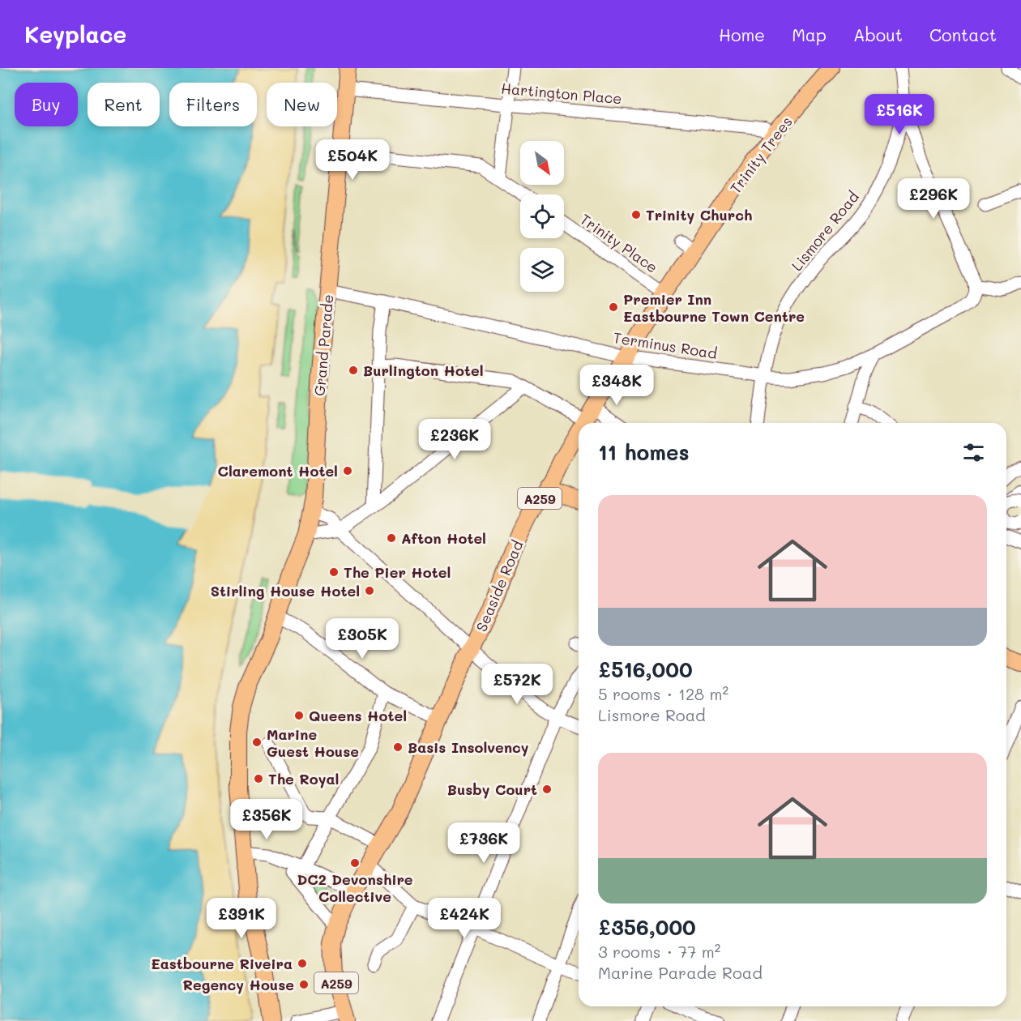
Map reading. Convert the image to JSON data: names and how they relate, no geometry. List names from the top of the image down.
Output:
{
  "streets": {
    "main road": [
      "Trinity Trees",
      "Grand Parade",
      "A259",
      "Seaside Road"
    ],
    "street": [
      "Hartington Place",
      "Lismore Road",
      "Trinity Place",
      "Terminus Road"
    ]
  },
  "crossings": [
    ["Hartington Place", "Trinity Trees"],
    ["Hartington Place", "Grand Parade"],
    ["Trinity Trees", "Trinity Place"],
    ["Trinity Trees", "Seaside Road"],
    ["Lismore Road", "Terminus Road"],
    ["Trinity Place", "Seaside Road"],
    ["Grand Parade", "Terminus Road"],
    ["Terminus Road", "Seaside Road"],
    ["A259", "Seaside Road"]
  ],
  "places": [
    "Trinity Church",
    "Premier Inn Eastbourne Town Centre",
    "Burlington Hotel",
    "Claremont Hotel",
    "Afton Hotel",
    "The Pier Hotel",
    "Stirling House Hotel",
    "Queens Hotel",
    "Marine Guest House",
    "Basis Insolvency",
    "The Royal",
    "Busby Court",
    "DC2 Devonshire Collective",
    "Eastbourne Riveira",
    "Regency House"
  ],
  "north": "bottom right",
  "page": {
    "header": "Keyplace",
    "nav": [
      "Home",
      "Map",
      "About",
      "Contact"
    ],
    "chip": [
      "Buy",
      "Rent",
      "Filters",
      "New"
    ],
    "price": [
      "£516K",
      "£504K",
      "£296K",
      "£348K",
      "£236K",
      "£305K",
      "£572K",
      "£356K",
      "£736K",
      "£391K",
      "£424K"
    ],
    "heading": "11 homes",
    "list": [
      {
        "name": "£516,000",
        "note": "5 rooms · 128 m² · Lismore Road"
      },
      {
        "name": "£356,000",
        "note": "3 rooms · 77 m² · Marine Parade Road"
      }
    ]
  }
}
